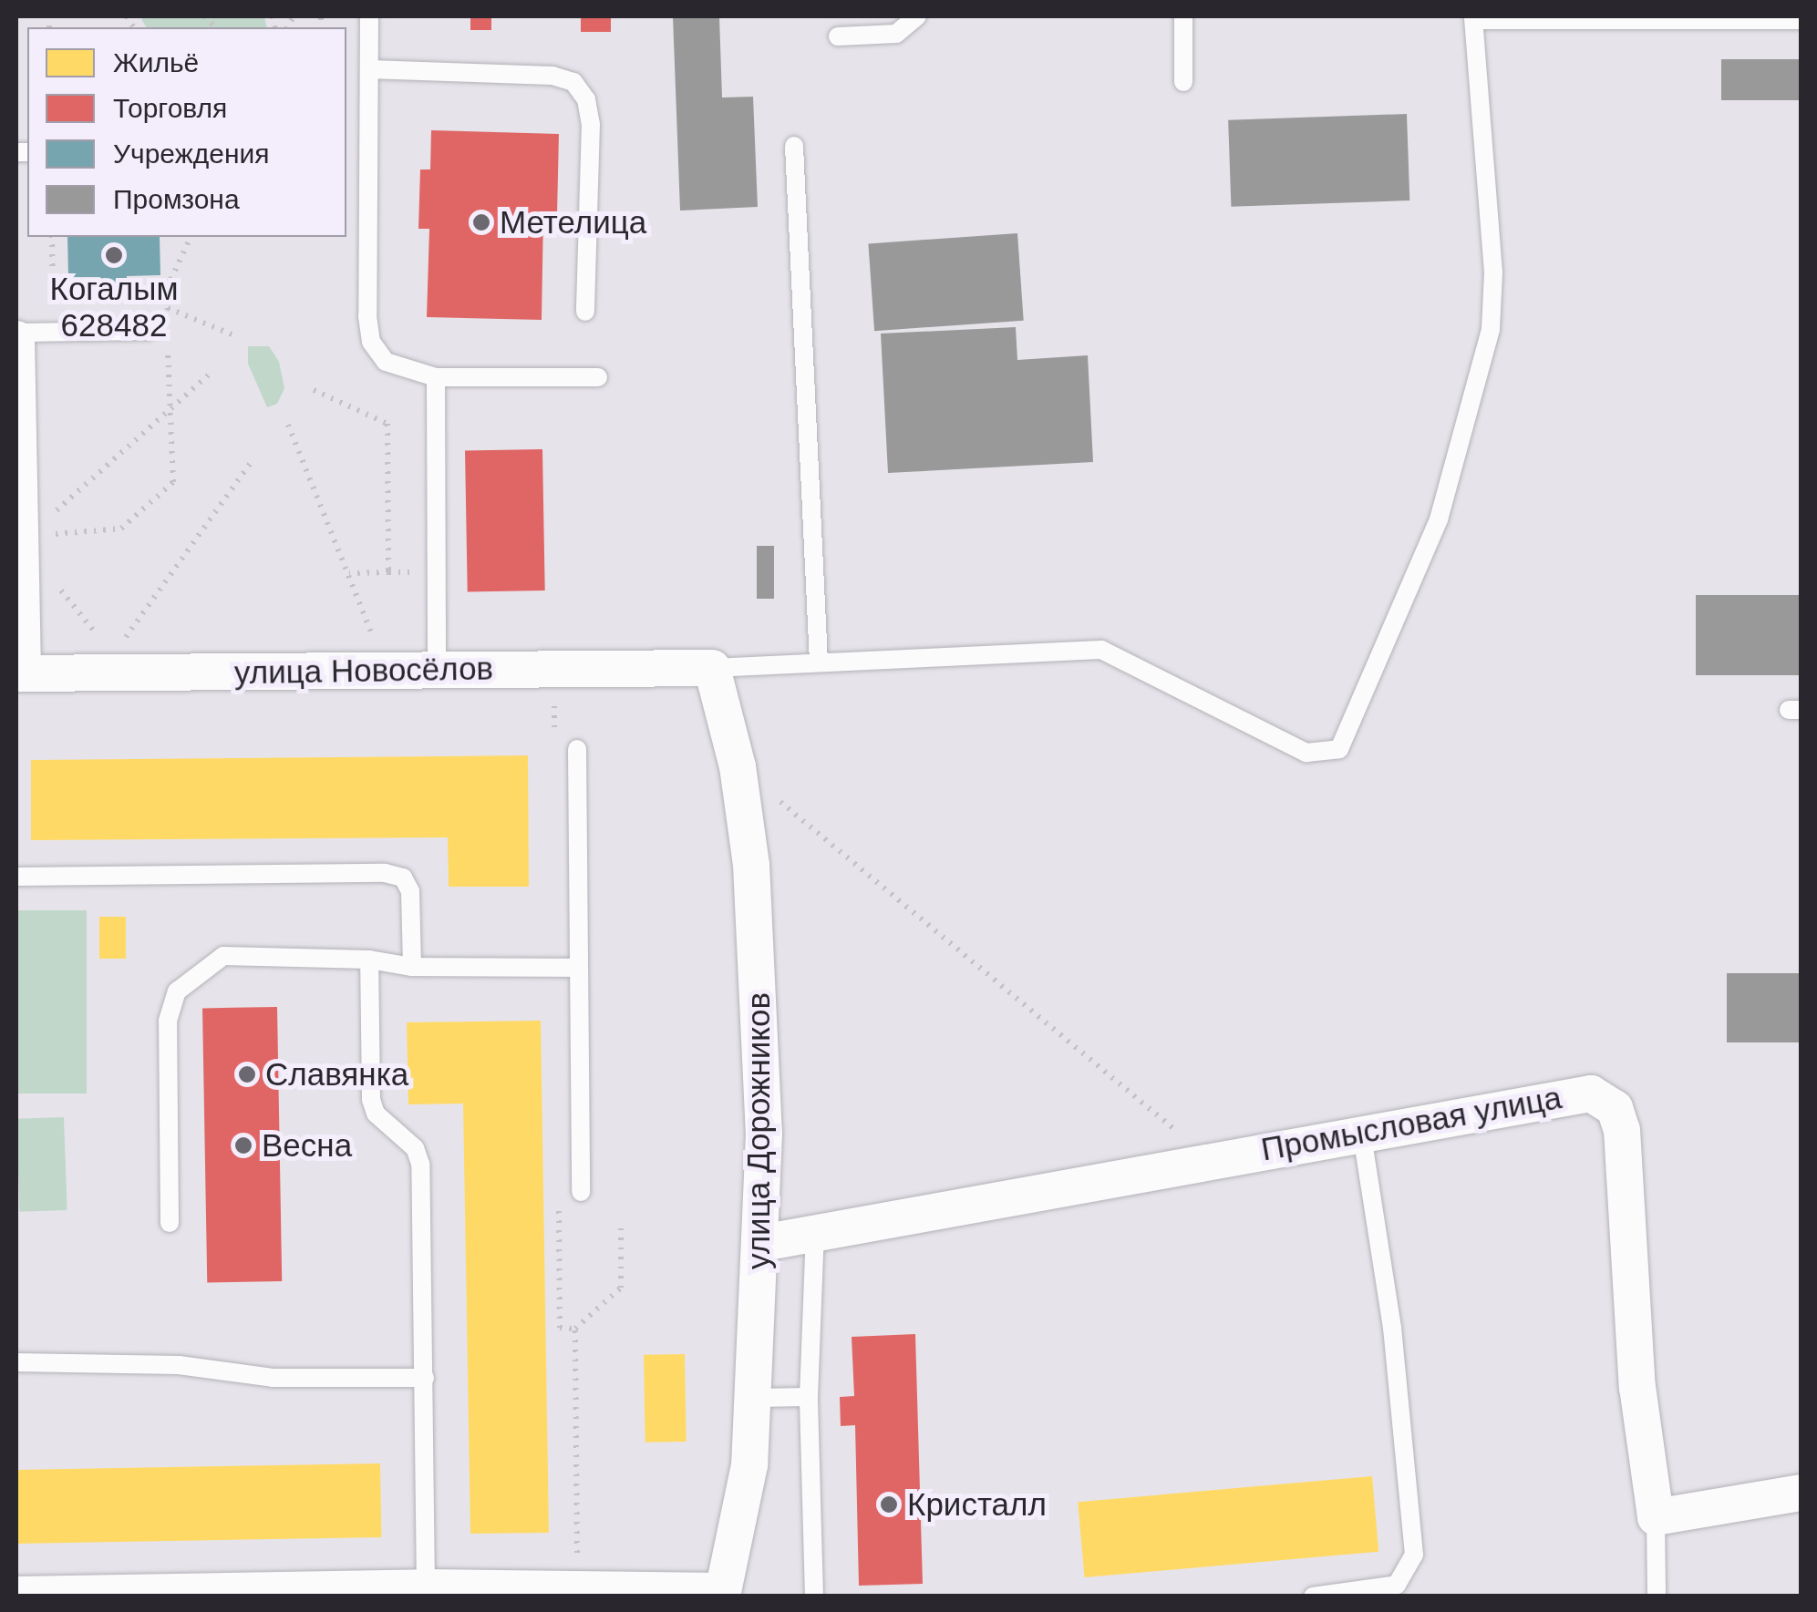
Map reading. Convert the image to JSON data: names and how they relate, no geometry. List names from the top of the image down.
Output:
{
  "streets": {
    "street": ["улица Новосёлов", "Промысловая улица", "улица Дорожников"]
  },
  "crossings": [
    ["улица Новосёлов", "улица Дорожников"],
    ["Промысловая улица", "улица Дорожников"]
  ],
  "places": [
    "Метелица",
    "Когалым 628482",
    "Славянка",
    "Весна",
    "Кристалл"
  ],
  "legend": [
    "Жильё",
    "Торговля",
    "Учреждения",
    "Промзона"
  ]
}
